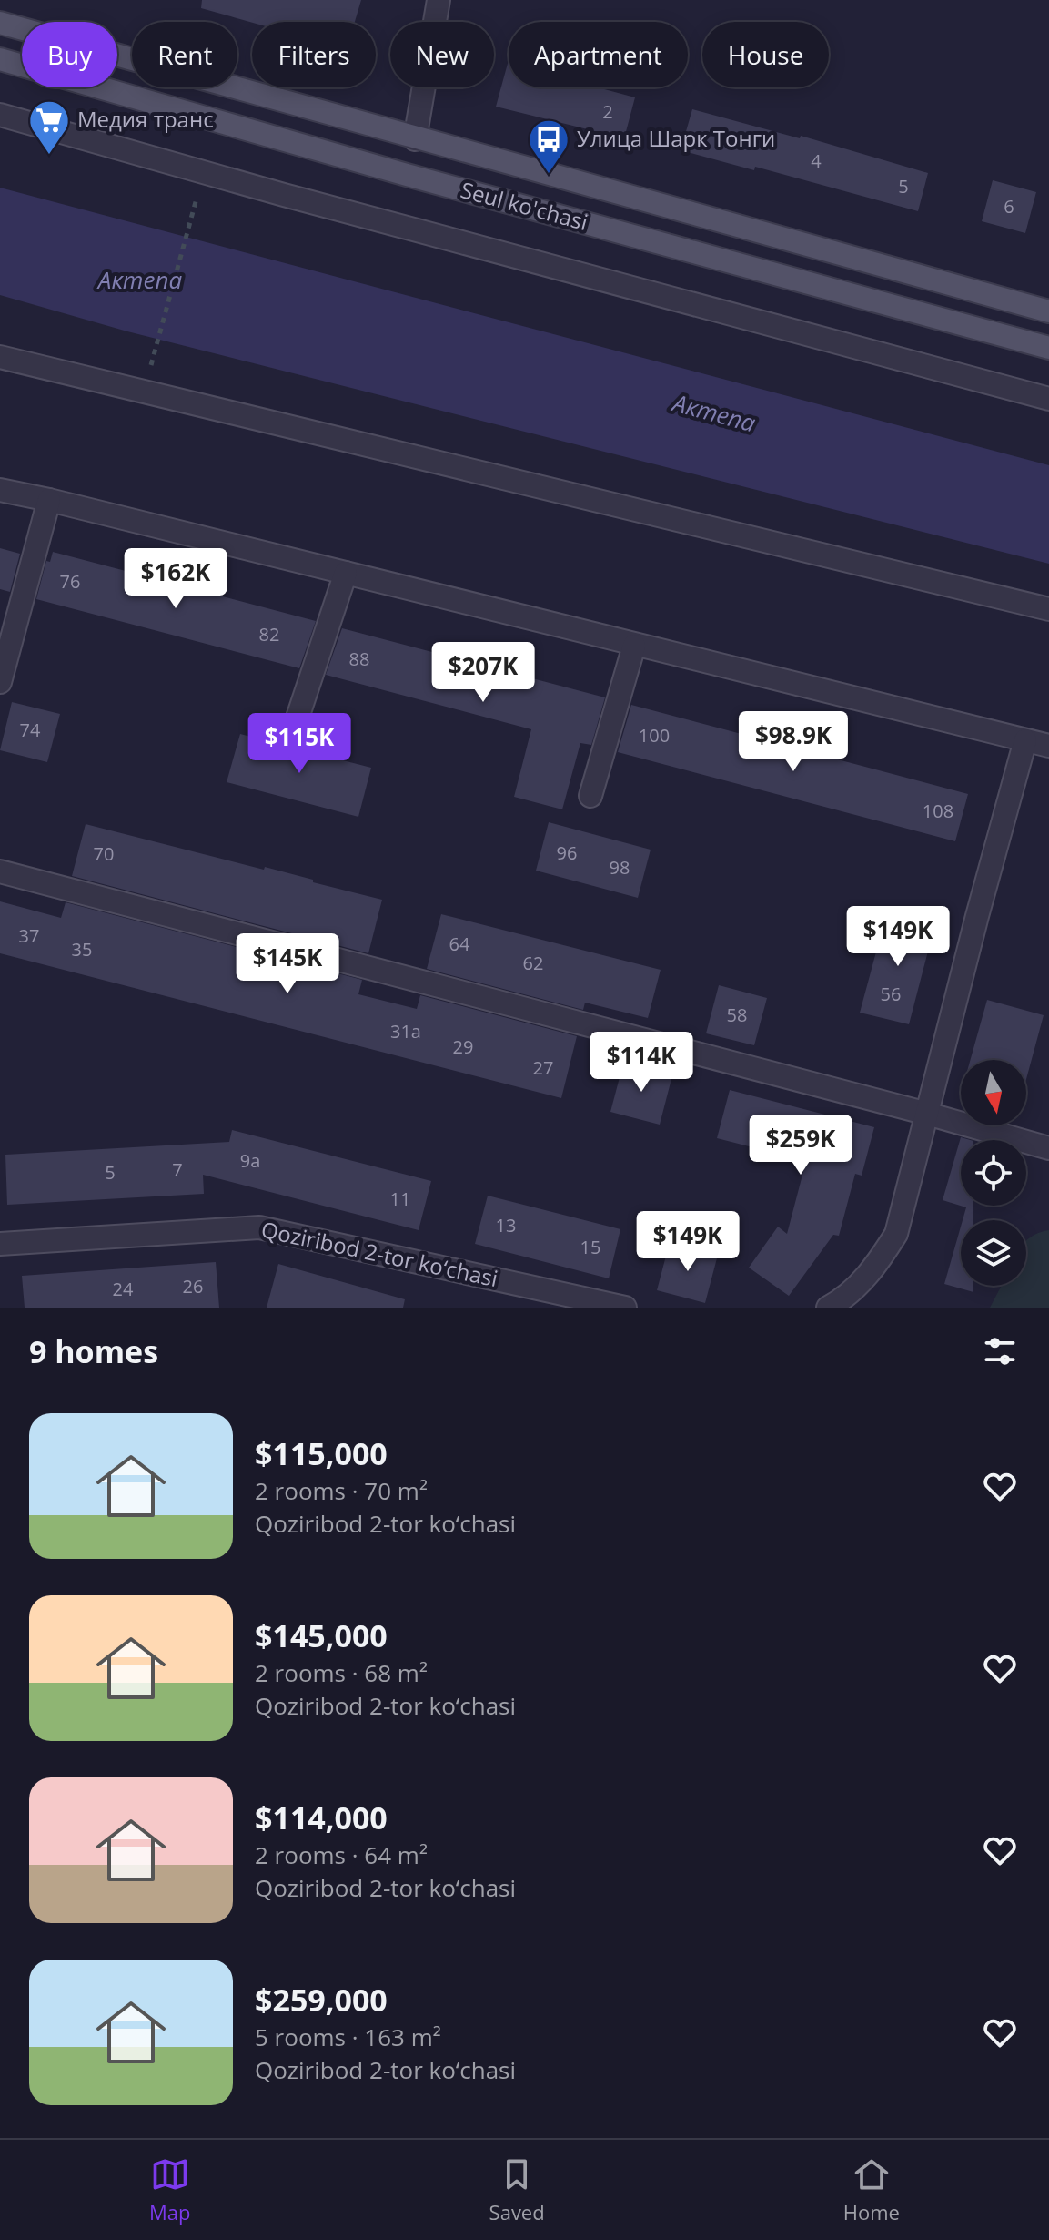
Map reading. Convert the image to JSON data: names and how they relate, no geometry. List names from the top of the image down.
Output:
{
  "streets": {
    "main road": ["Seul ko'chasi"],
    "street": ["Qoziribod 2-tor ko‘chasi"]
  },
  "water": ["Актепа"],
  "places": {
    "supermarket": ["Медия транс"],
    "bus stop": ["Улица Шарк Тонги"]
  },
  "house_numbers": [
    "2",
    "4",
    "5",
    "6",
    "76",
    "82",
    "88",
    "74",
    "100",
    "108",
    "96",
    "70",
    "98",
    "37",
    "64",
    "35",
    "62",
    "56",
    "58",
    "31а",
    "29",
    "27",
    "9а",
    "7",
    "5",
    "11",
    "13",
    "15",
    "26",
    "24"
  ],
  "north": "bottom",
  "page": {
    "chip": [
      "Buy",
      "Rent",
      "Filters",
      "New",
      "Apartment",
      "House"
    ],
    "price": [
      "$162K",
      "$207K",
      "$98.9K",
      "$115K",
      "$149K",
      "$145K",
      "$114K",
      "$259K",
      "$149K"
    ],
    "heading": "9 homes",
    "list": [
      {
        "name": "$115,000",
        "note": "2 rooms · 70 m² · Qoziribod 2-tor ko‘chasi"
      },
      {
        "name": "$145,000",
        "note": "2 rooms · 68 m² · Qoziribod 2-tor ko‘chasi"
      },
      {
        "name": "$114,000",
        "note": "2 rooms · 64 m² · Qoziribod 2-tor ko‘chasi"
      },
      {
        "name": "$259,000",
        "note": "5 rooms · 163 m² · Qoziribod 2-tor ko‘chasi"
      }
    ],
    "tabs": ["Map", "Saved", "Home"]
  }
}
